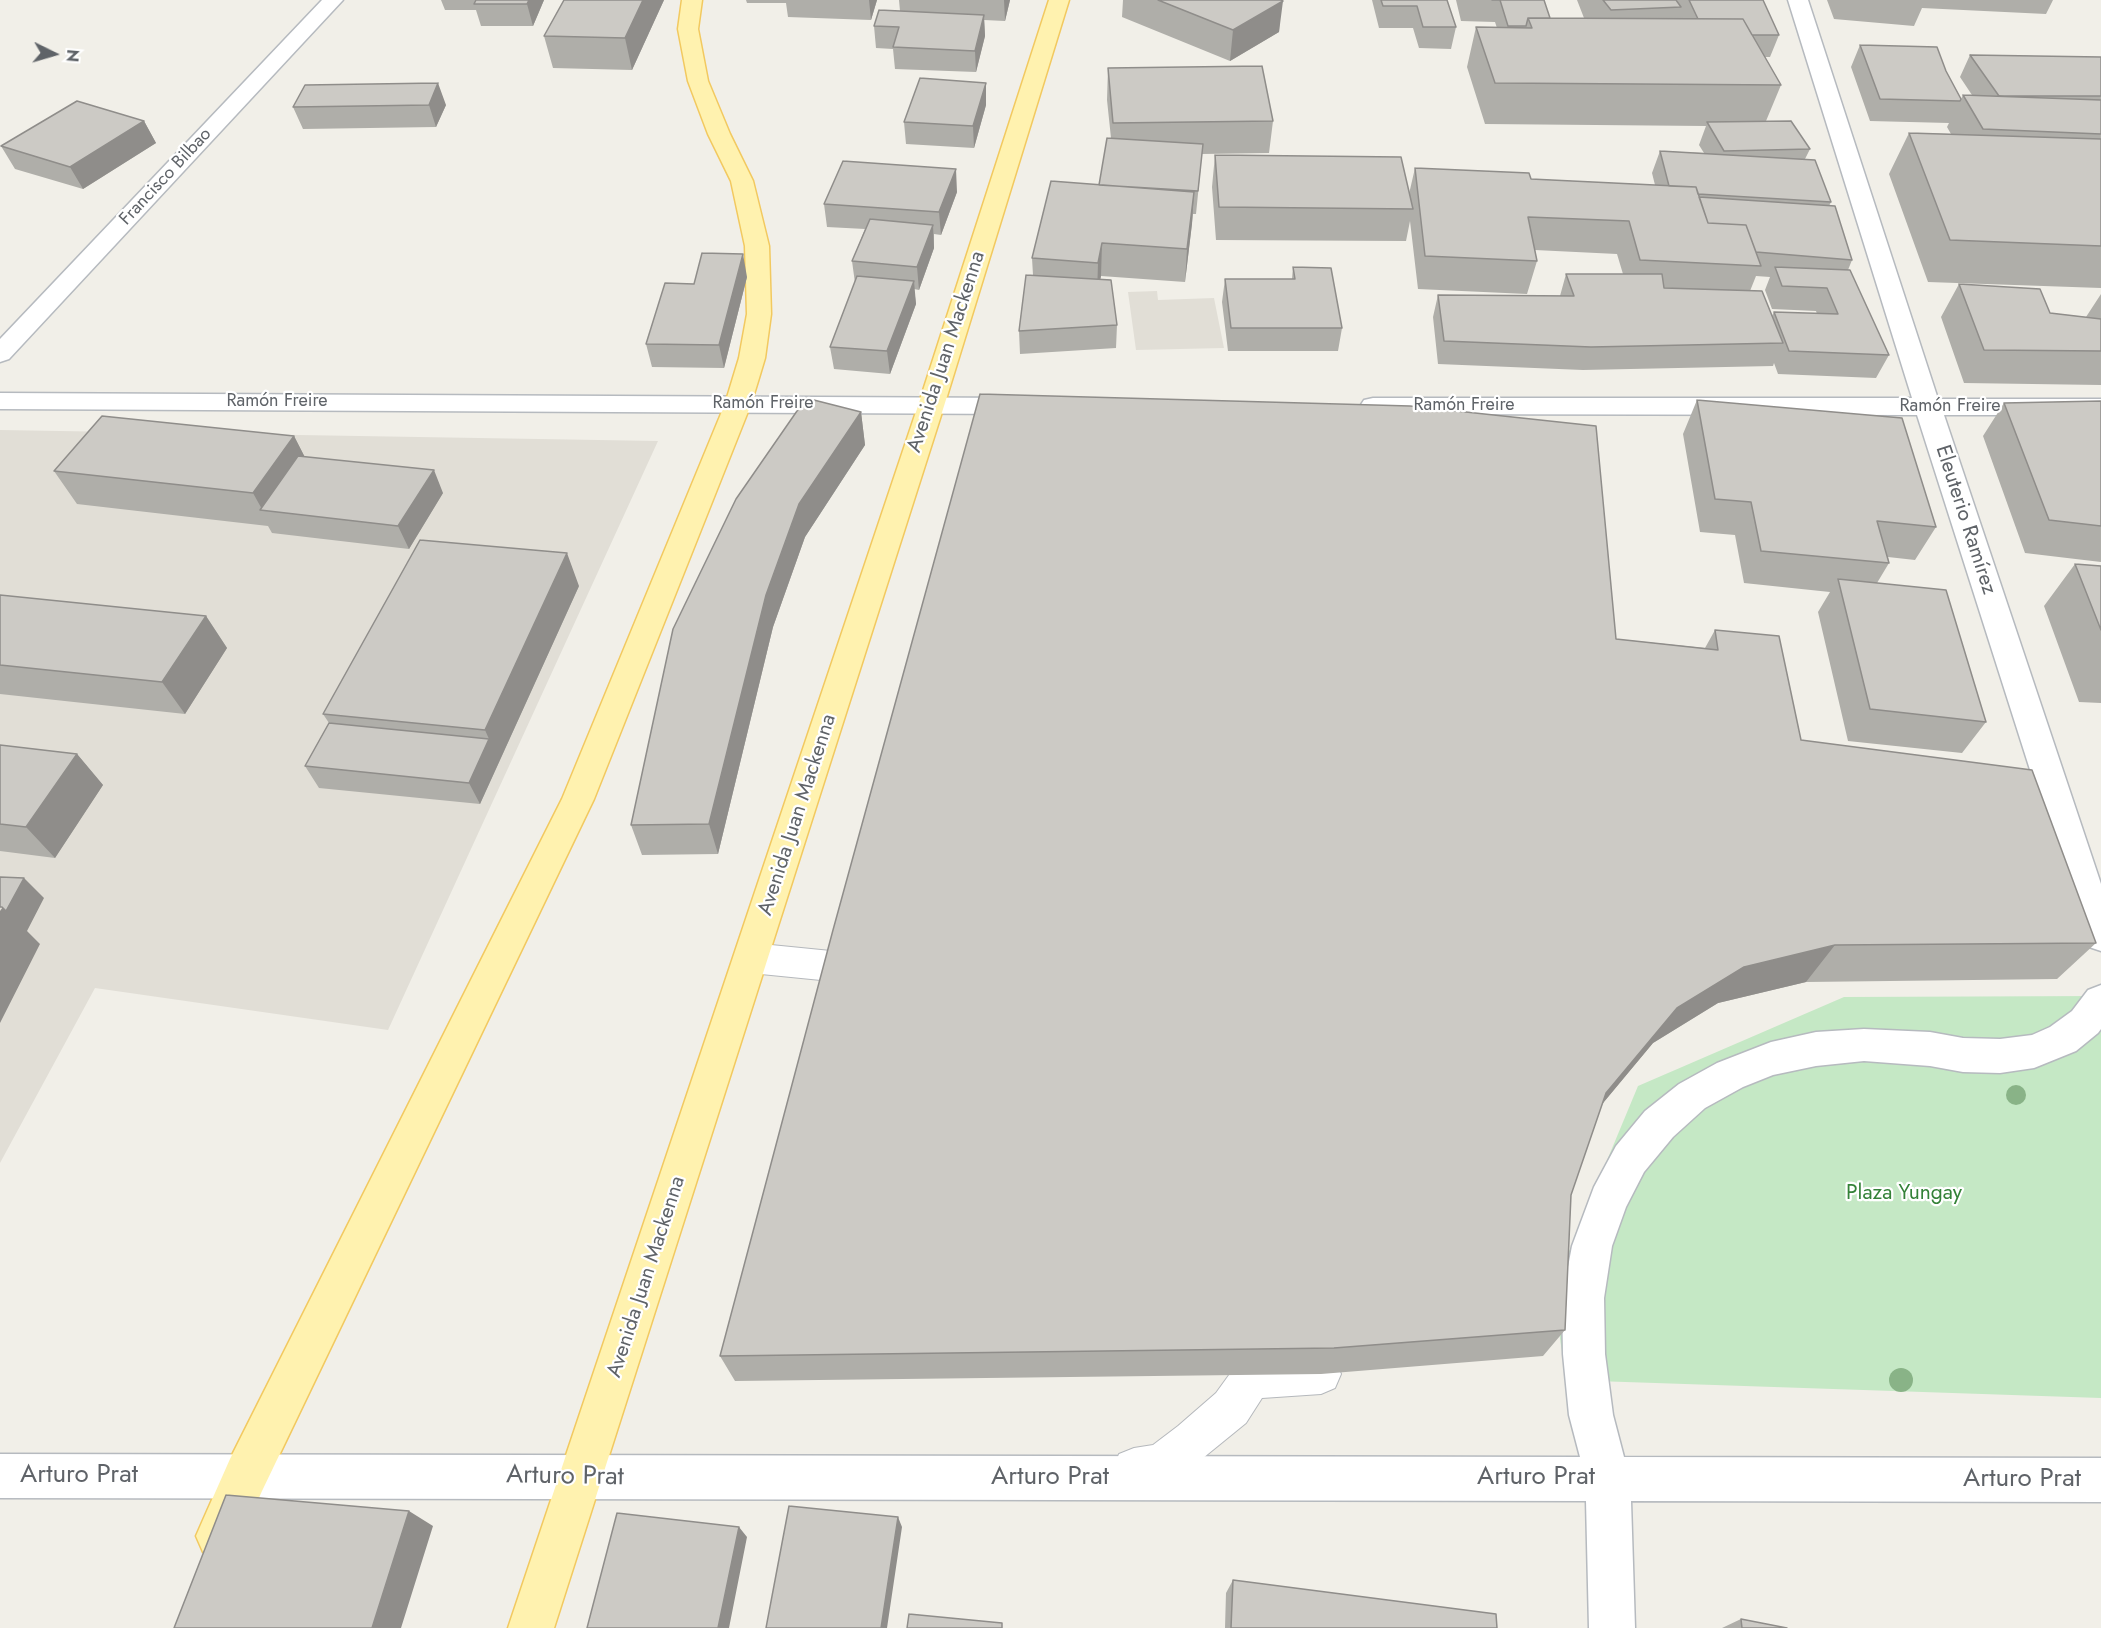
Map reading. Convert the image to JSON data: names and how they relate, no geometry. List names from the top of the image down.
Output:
{
  "streets": {
    "main road": [
      "Francisco Bilbao",
      "Avenida Juan Mackenna",
      "Ramón Freire",
      "Eleuterio Ramírez",
      "Arturo Prat"
    ]
  },
  "crossings": [
    ["Avenida Juan Mackenna", "Ramón Freire"],
    ["Avenida Juan Mackenna", "Arturo Prat"],
    ["Ramón Freire", "Eleuterio Ramírez"]
  ],
  "parks": ["Plaza Yungay"],
  "north": "right"
}
